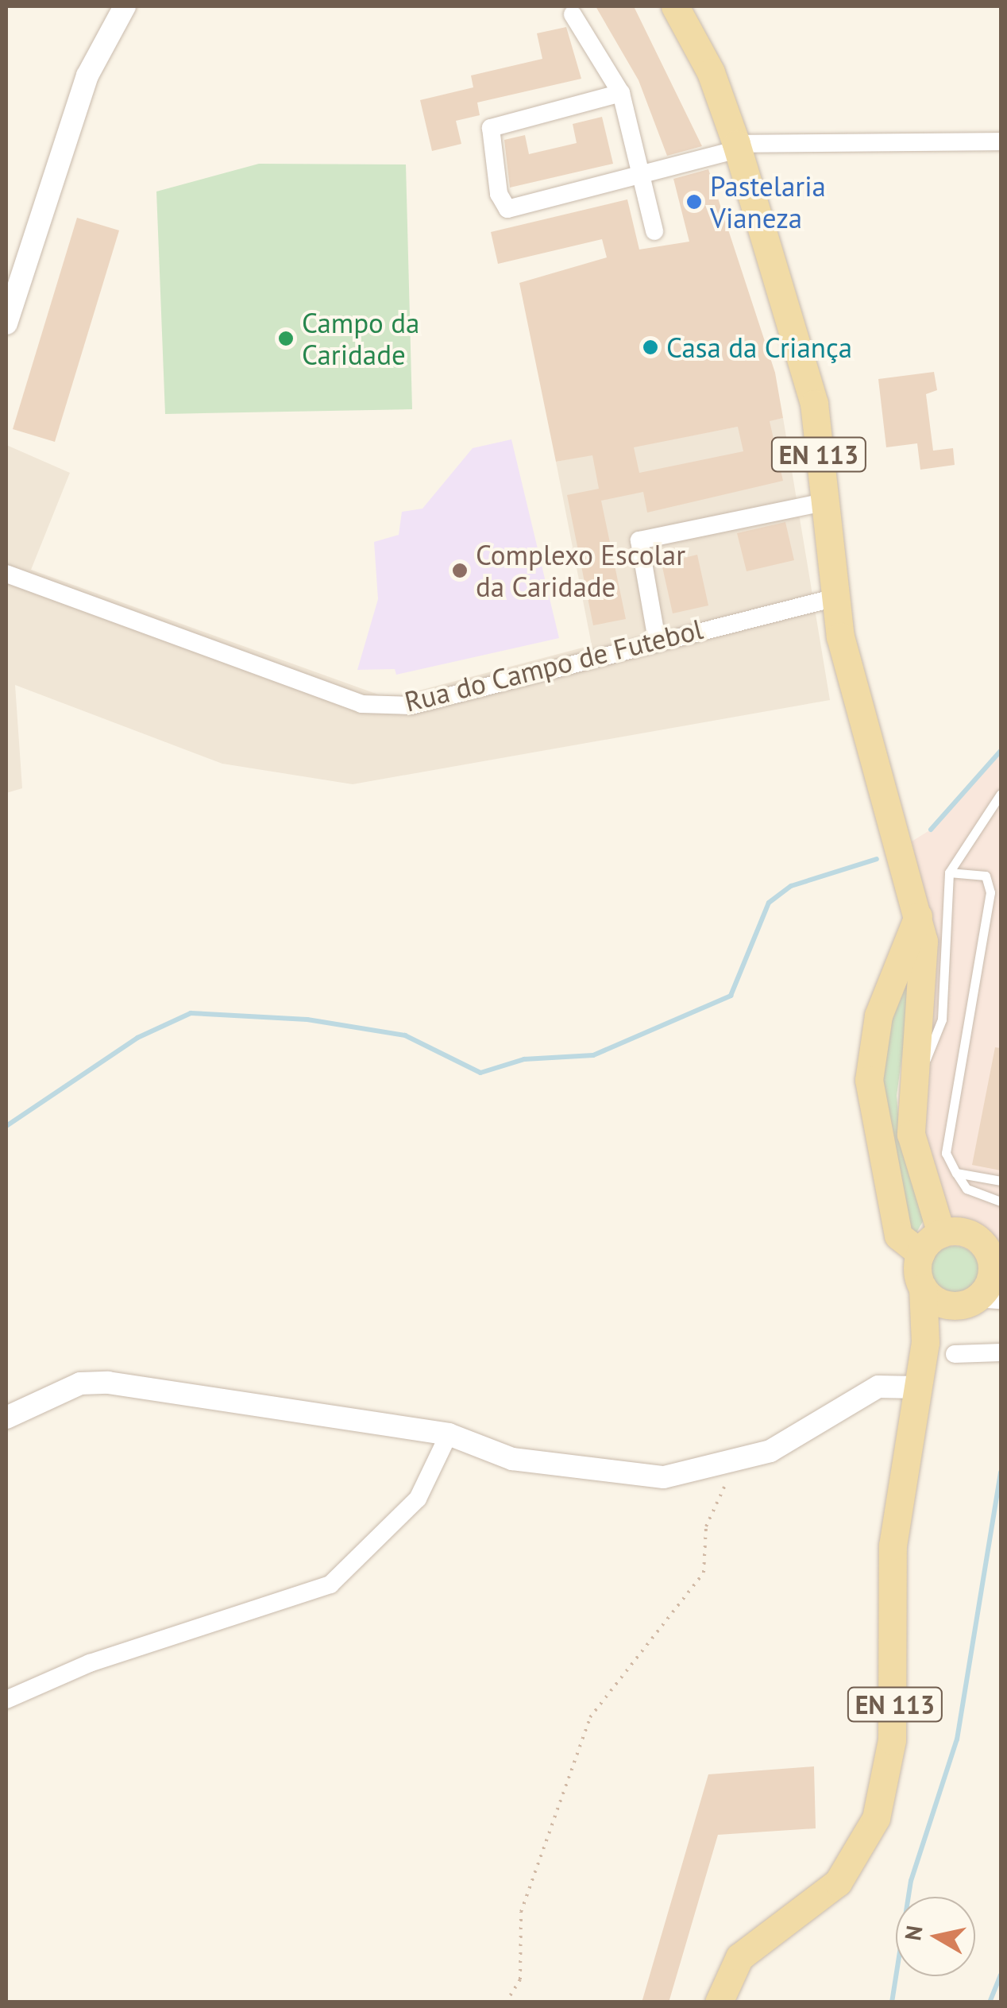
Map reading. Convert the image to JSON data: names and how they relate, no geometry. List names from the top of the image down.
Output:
{
  "streets": {
    "main road": ["EN 113"],
    "street": ["Rua do Campo de Futebol"]
  },
  "crossings": [
    ["EN 113", "Rua do Campo de Futebol"]
  ],
  "places": [
    "Pastelaria Vianeza",
    "Campo da Caridade",
    "Casa da Criança",
    "Complexo Escolar da Caridade"
  ],
  "north": "left"
}
